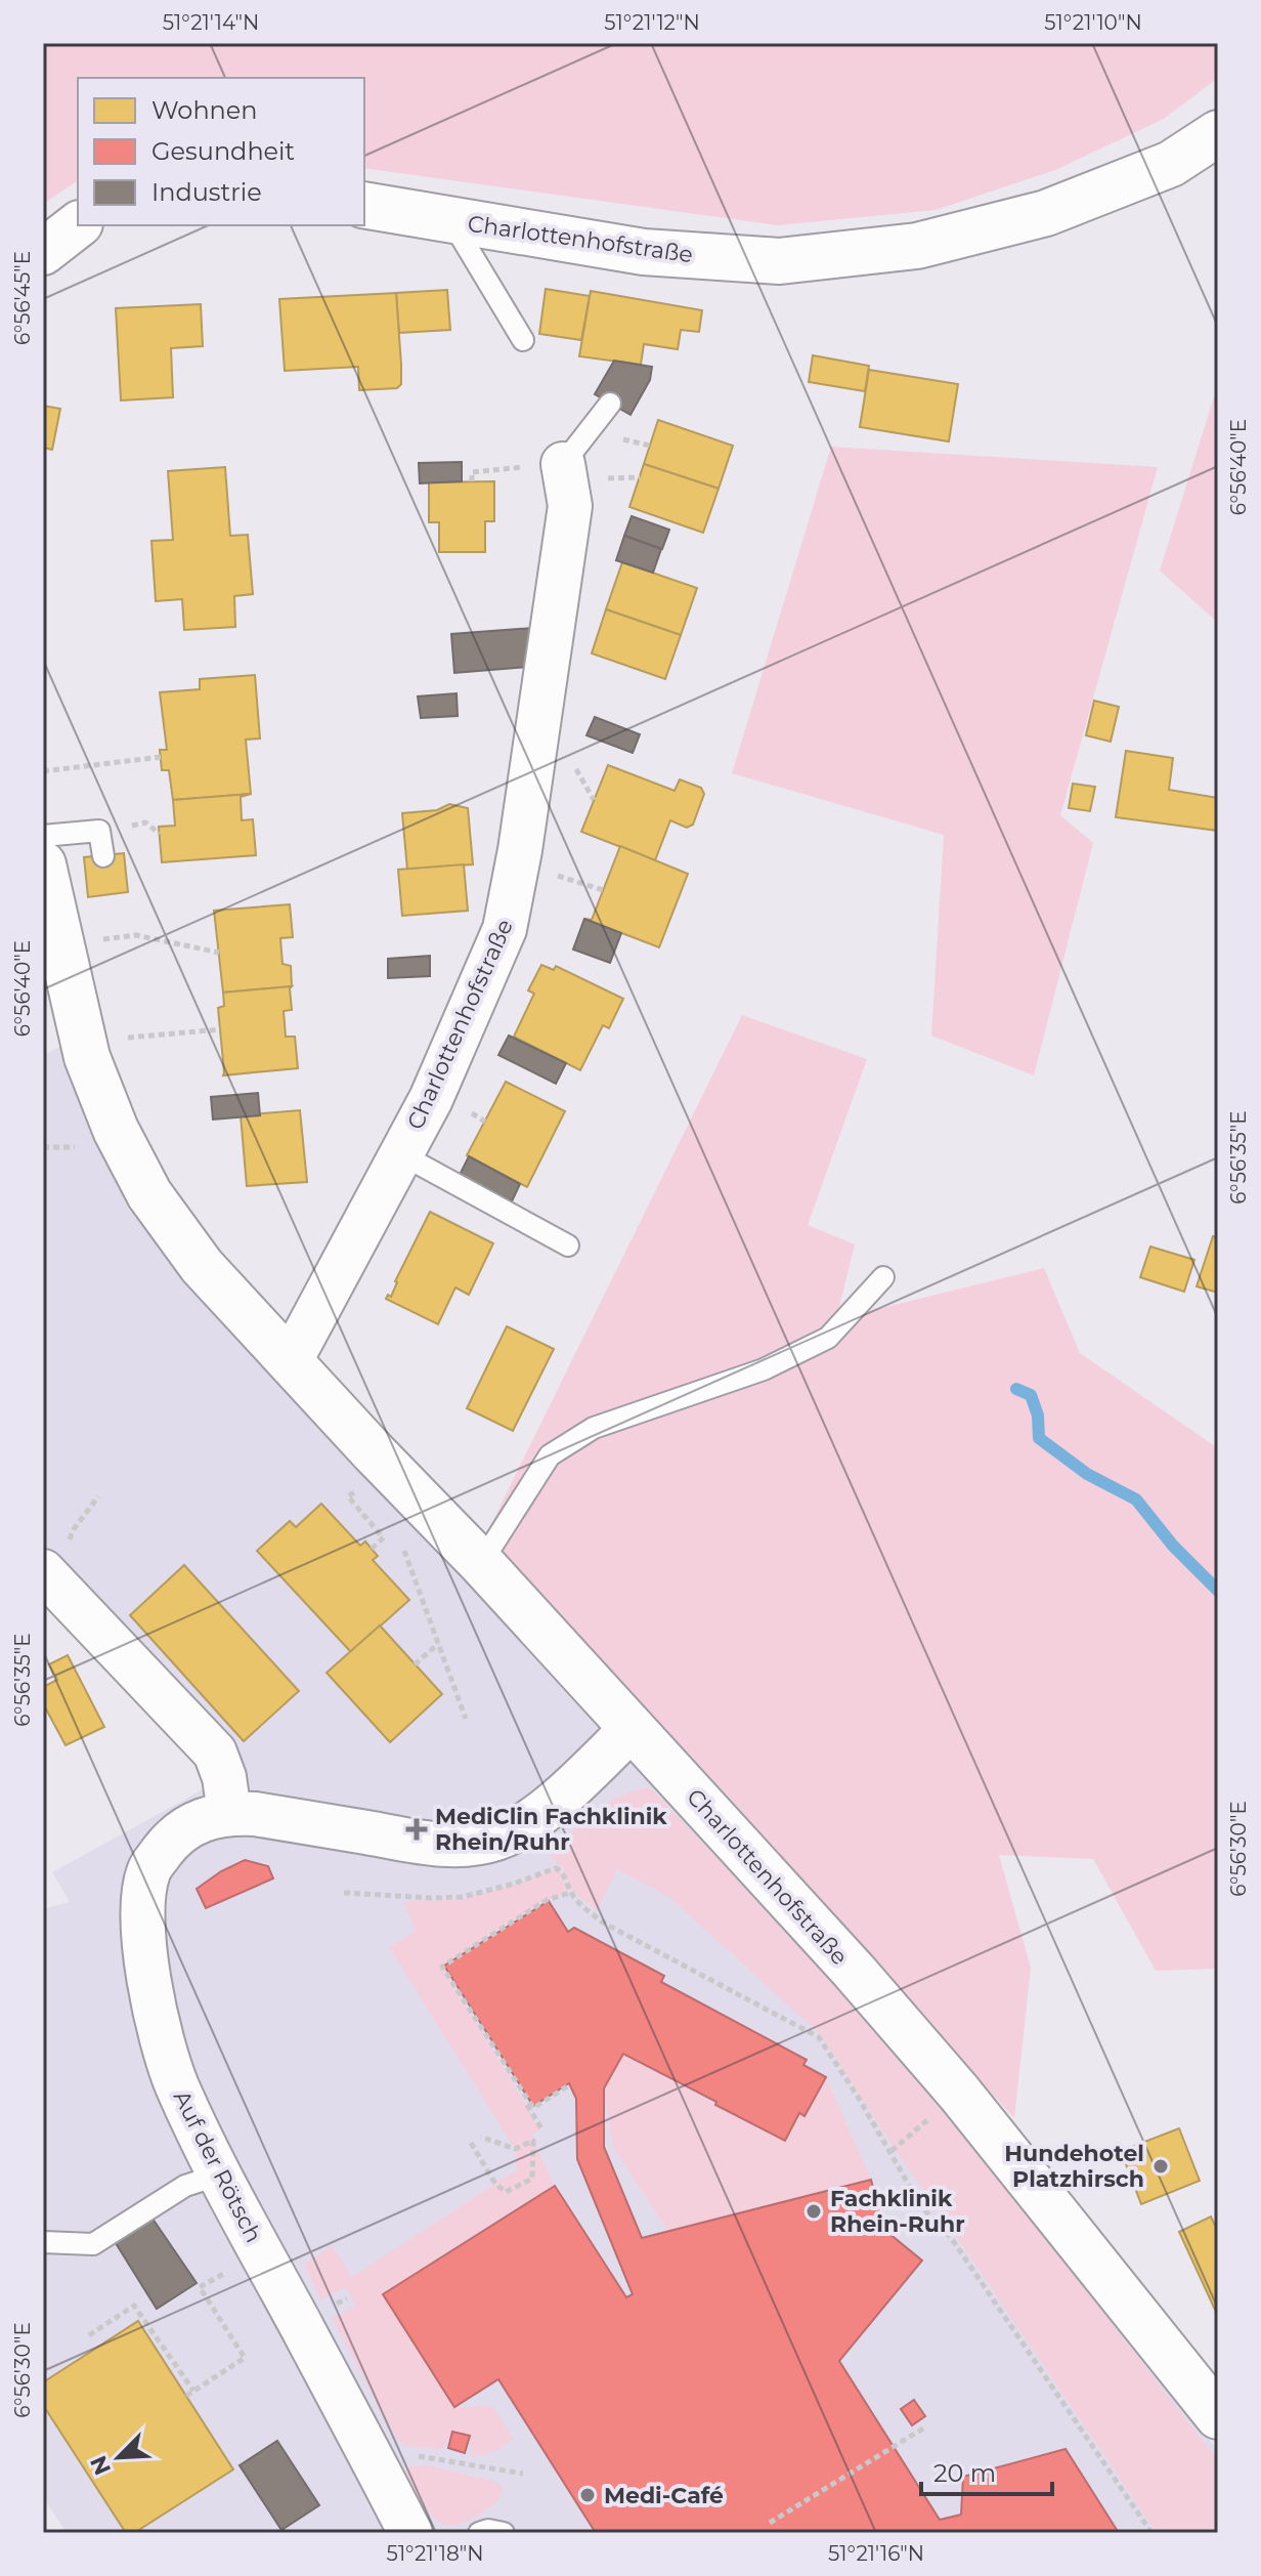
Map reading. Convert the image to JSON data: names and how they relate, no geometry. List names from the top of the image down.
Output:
{
  "streets": {
    "main road": ["Charlottenhofstraße"],
    "street": ["Auf der Rötsch"]
  },
  "crossings": [
    ["Charlottenhofstraße", "Auf der Rötsch"]
  ],
  "places": {
    "health": ["MediClin Fachklinik Rhein/Ruhr"],
    "other": ["Hundehotel Platzhirsch", "Fachklinik Rhein-Ruhr", "Medi-Café"]
  },
  "legend": ["Wohnen", "Gesundheit", "Industrie"],
  "scale_bar": "20 m",
  "north": "bottom left",
  "coordinates": [
    "51°21'14\"N",
    "51°21'12\"N",
    "51°21'10\"N",
    "6°56'45\"E",
    "6°56'40\"E",
    "6°56'35\"E",
    "6°56'30\"E",
    "51°21'18\"N",
    "51°21'16\"N"
  ]
}
